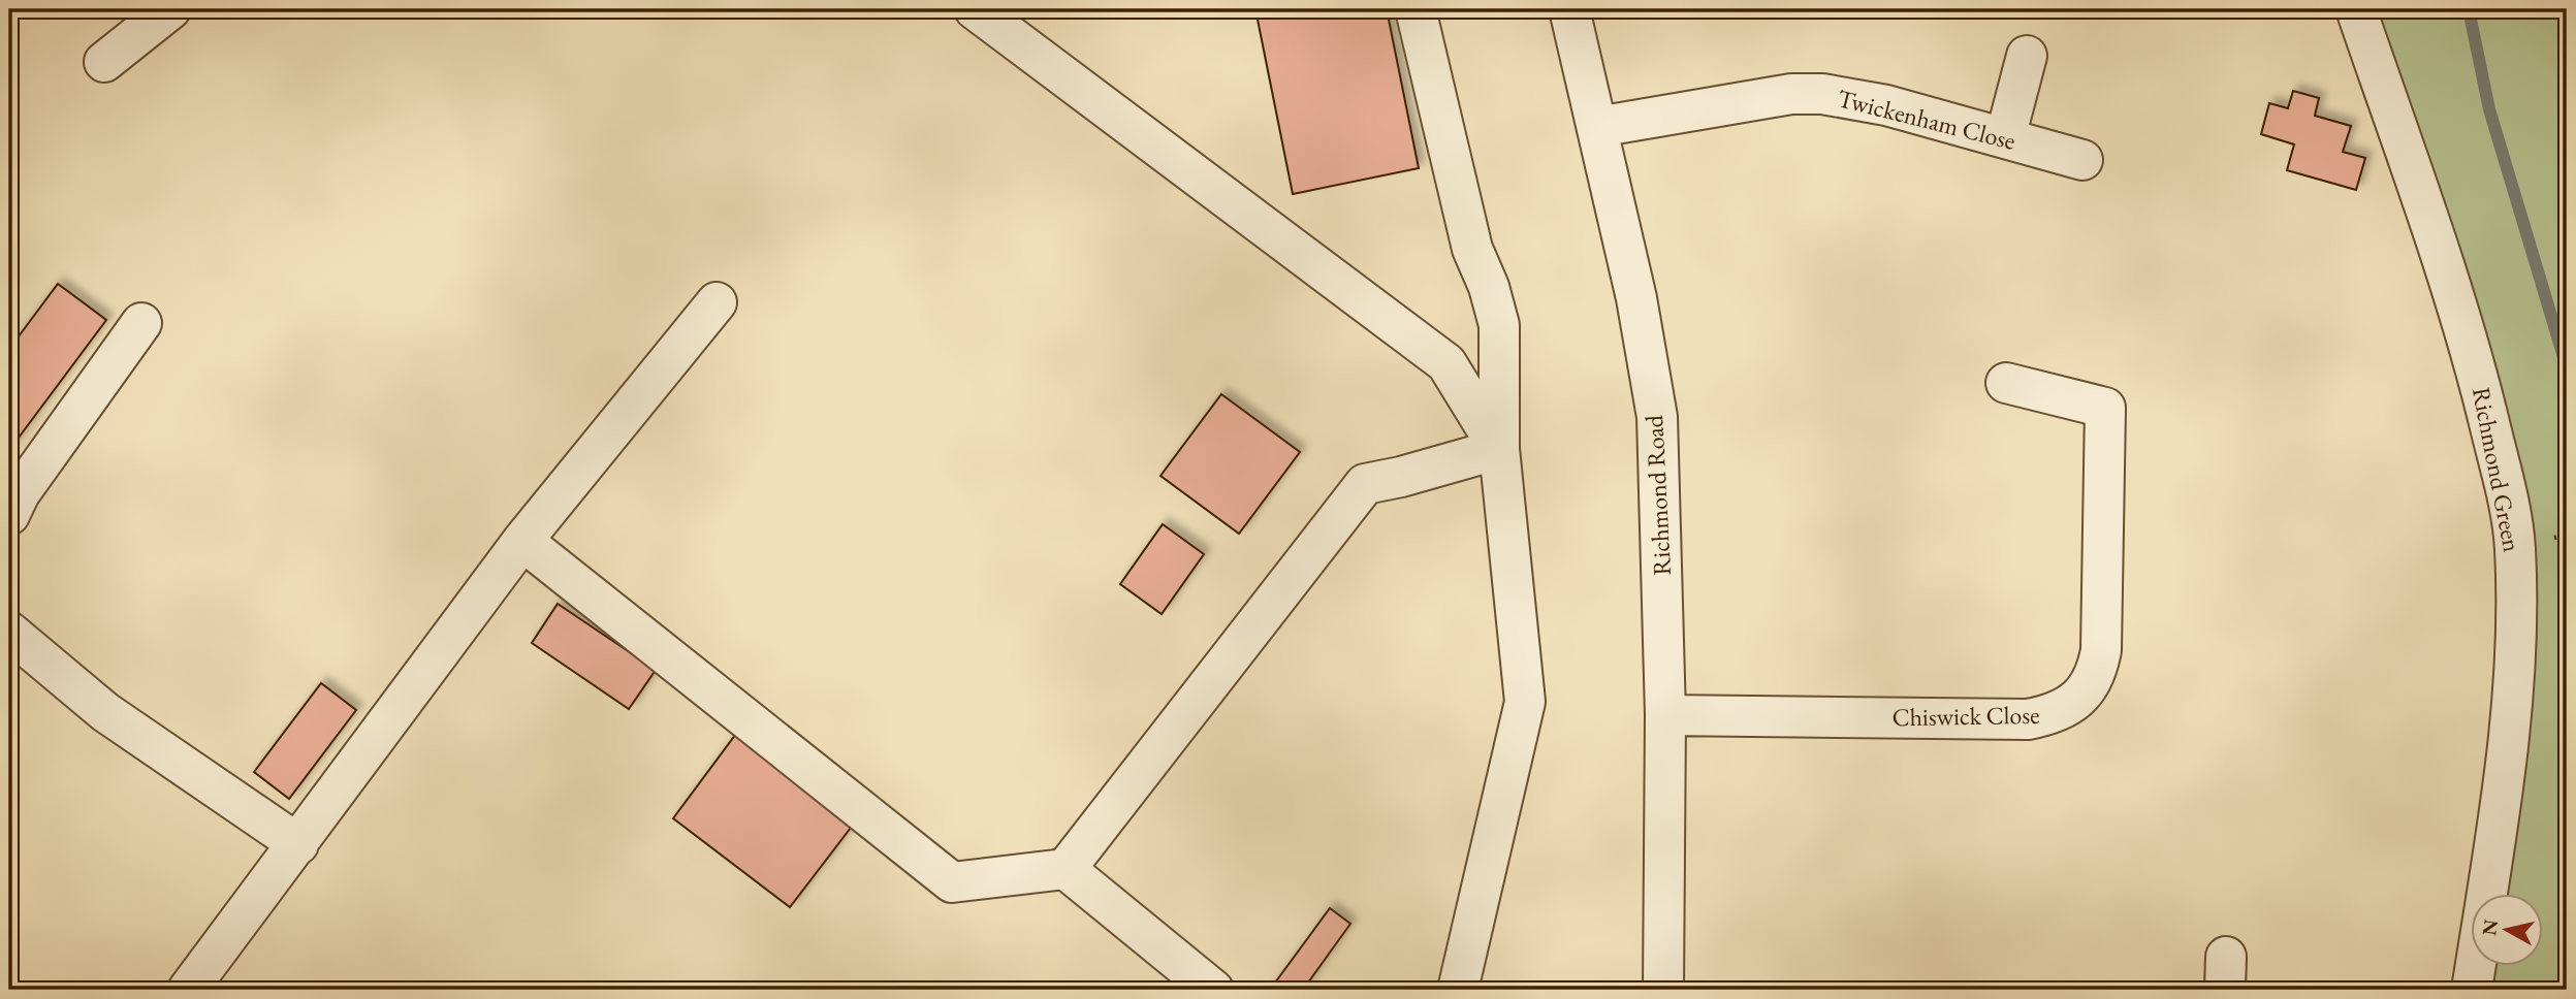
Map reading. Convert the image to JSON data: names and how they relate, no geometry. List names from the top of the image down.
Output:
{
  "streets": {
    "street": [
      "Twickenham Close",
      "Richmond Green",
      "Richmond Road",
      "Chiswick Close"
    ]
  },
  "crossings": [
    ["Twickenham Close", "Richmond Road"],
    ["Richmond Road", "Chiswick Close"]
  ],
  "north": "left"
}
